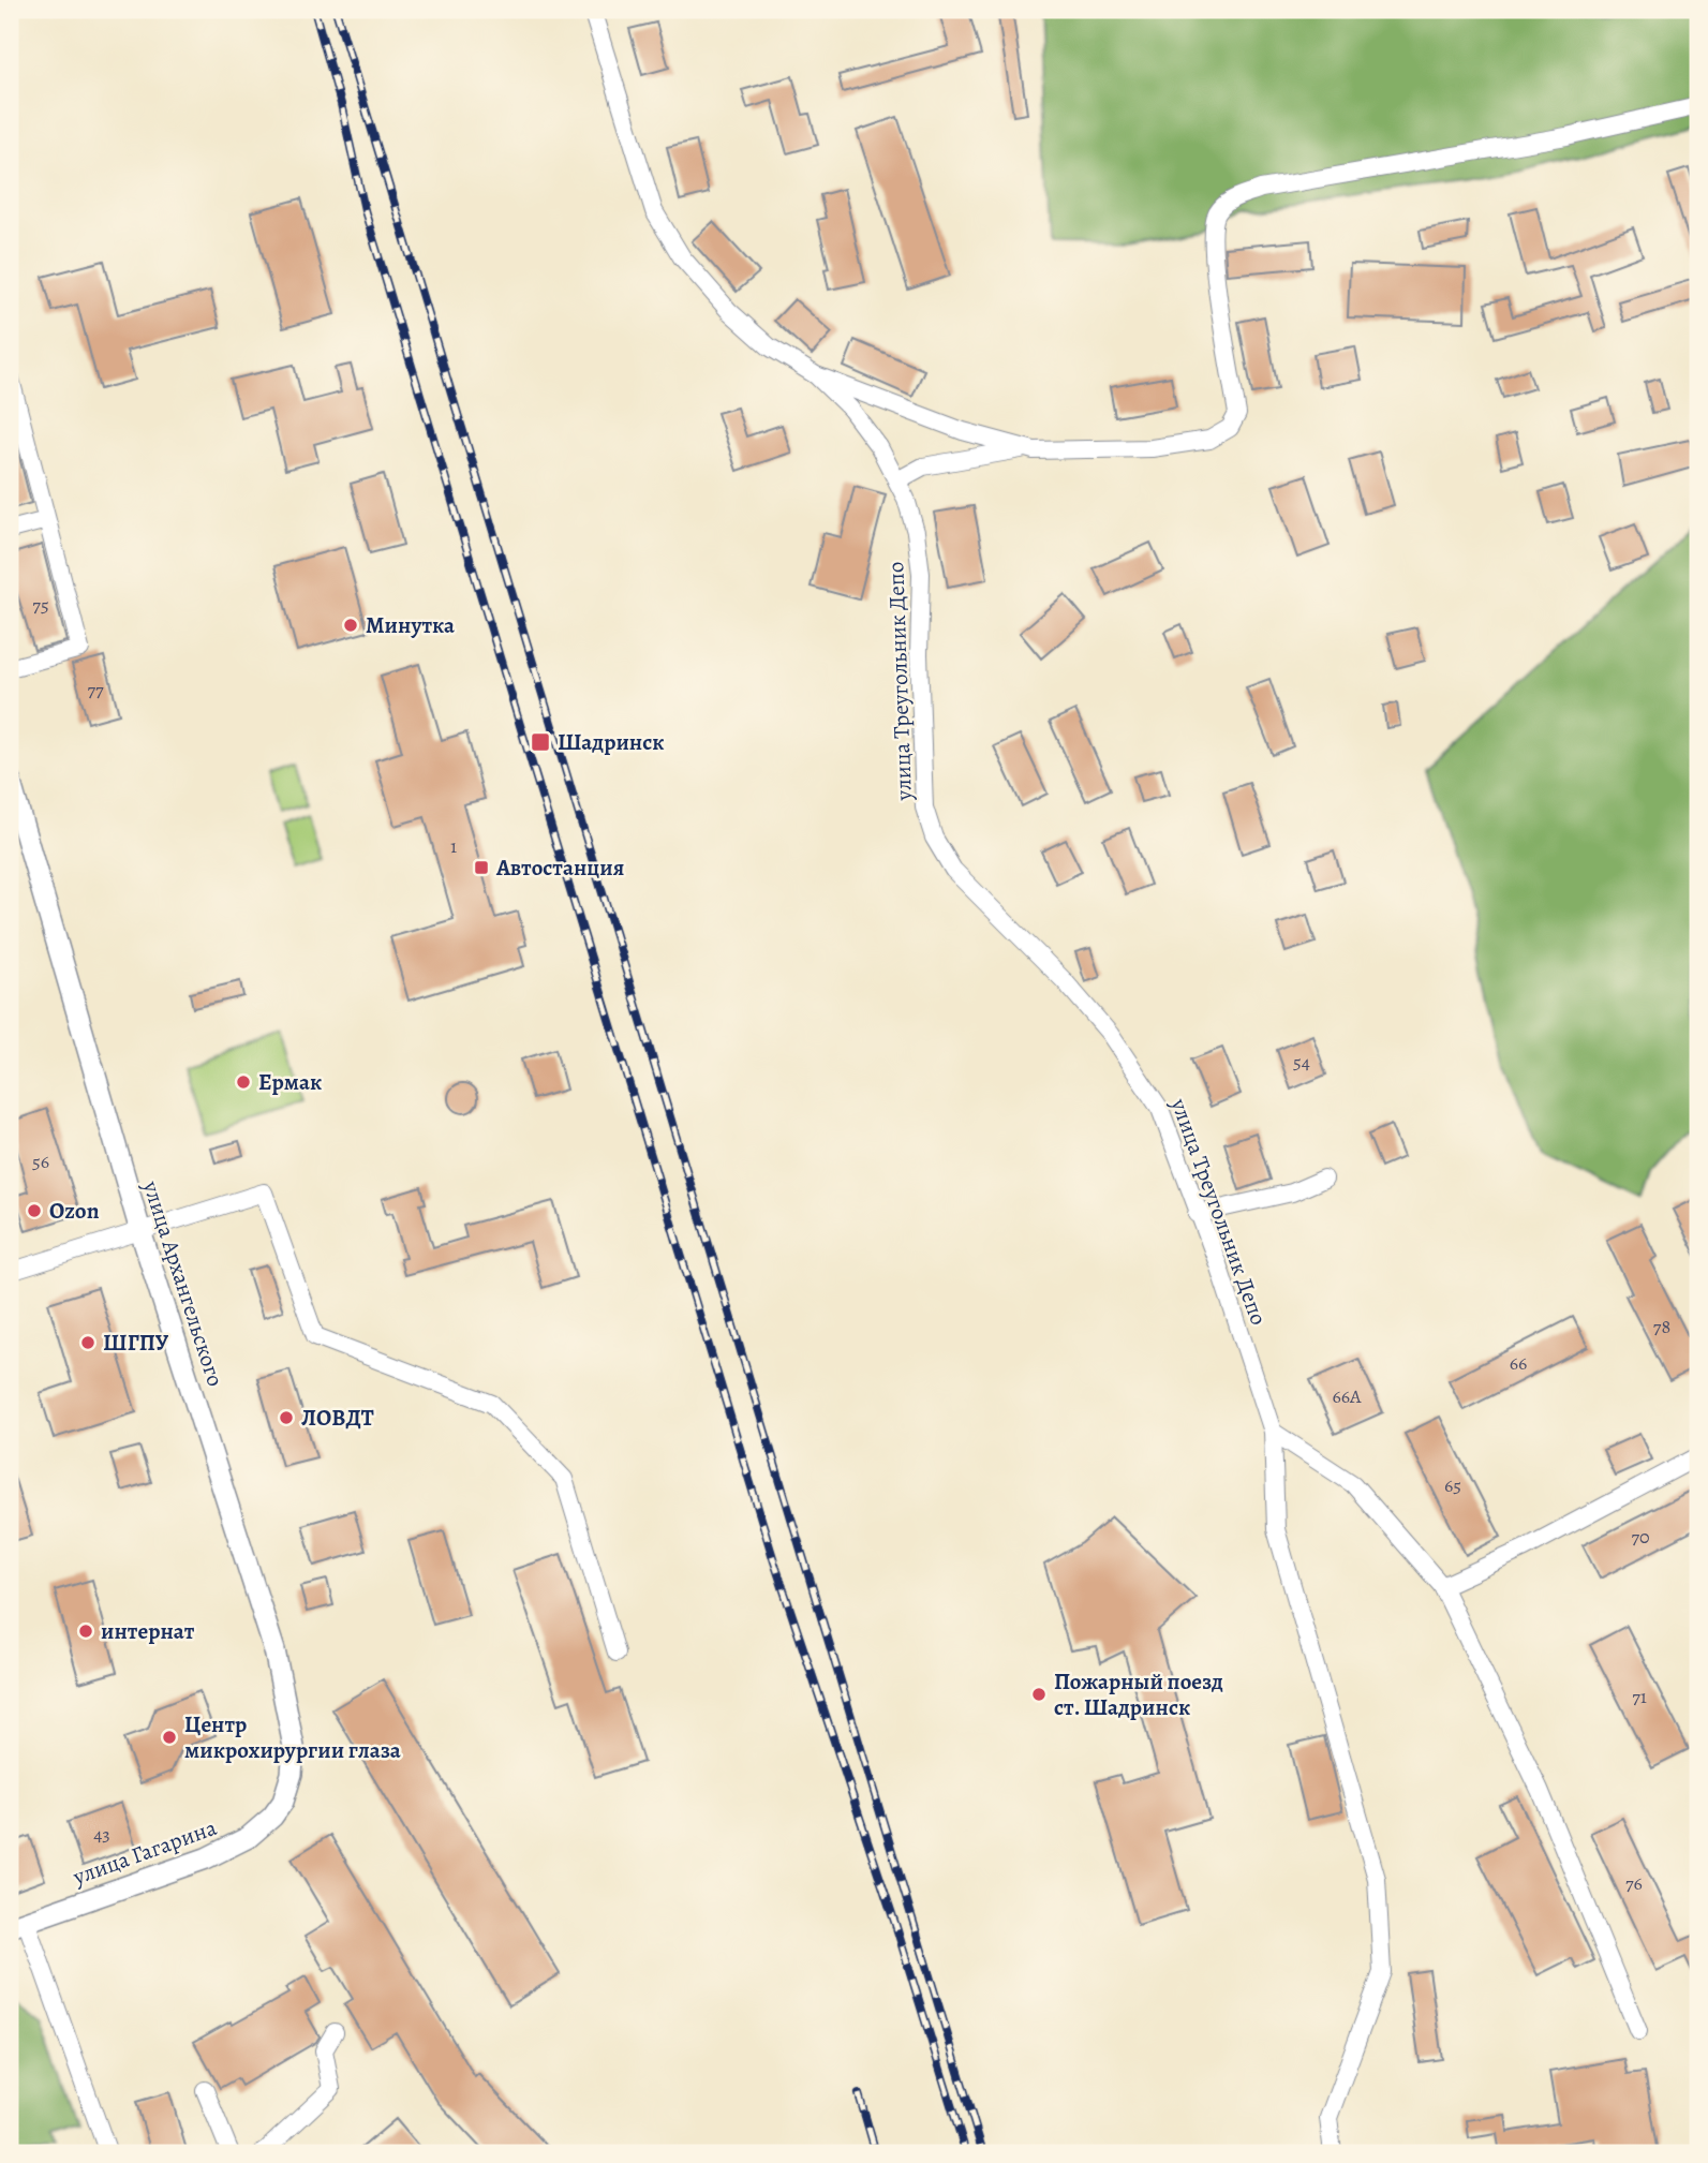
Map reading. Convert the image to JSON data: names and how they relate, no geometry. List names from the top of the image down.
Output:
{
  "streets": {
    "street": ["улица Треугольник Депо", "улица Архангельского", "улица Гагарина"]
  },
  "crossings": [
    ["улица Архангельского", "улица Гагарина"]
  ],
  "places": {
    "other": [
      "Минутка",
      "Ермак",
      "Ozon",
      "ШГПУ",
      "ЛОВДТ",
      "интернат",
      "Пожарный поезд ст. Шадринск",
      "Центр микрохирургии глаза"
    ],
    "transit": ["Шадринск", "Автостанция"]
  },
  "house_numbers": [
    "75",
    "77",
    "1",
    "54",
    "56",
    "78",
    "66",
    "66А",
    "65",
    "70",
    "71",
    "43",
    "76"
  ]
}
